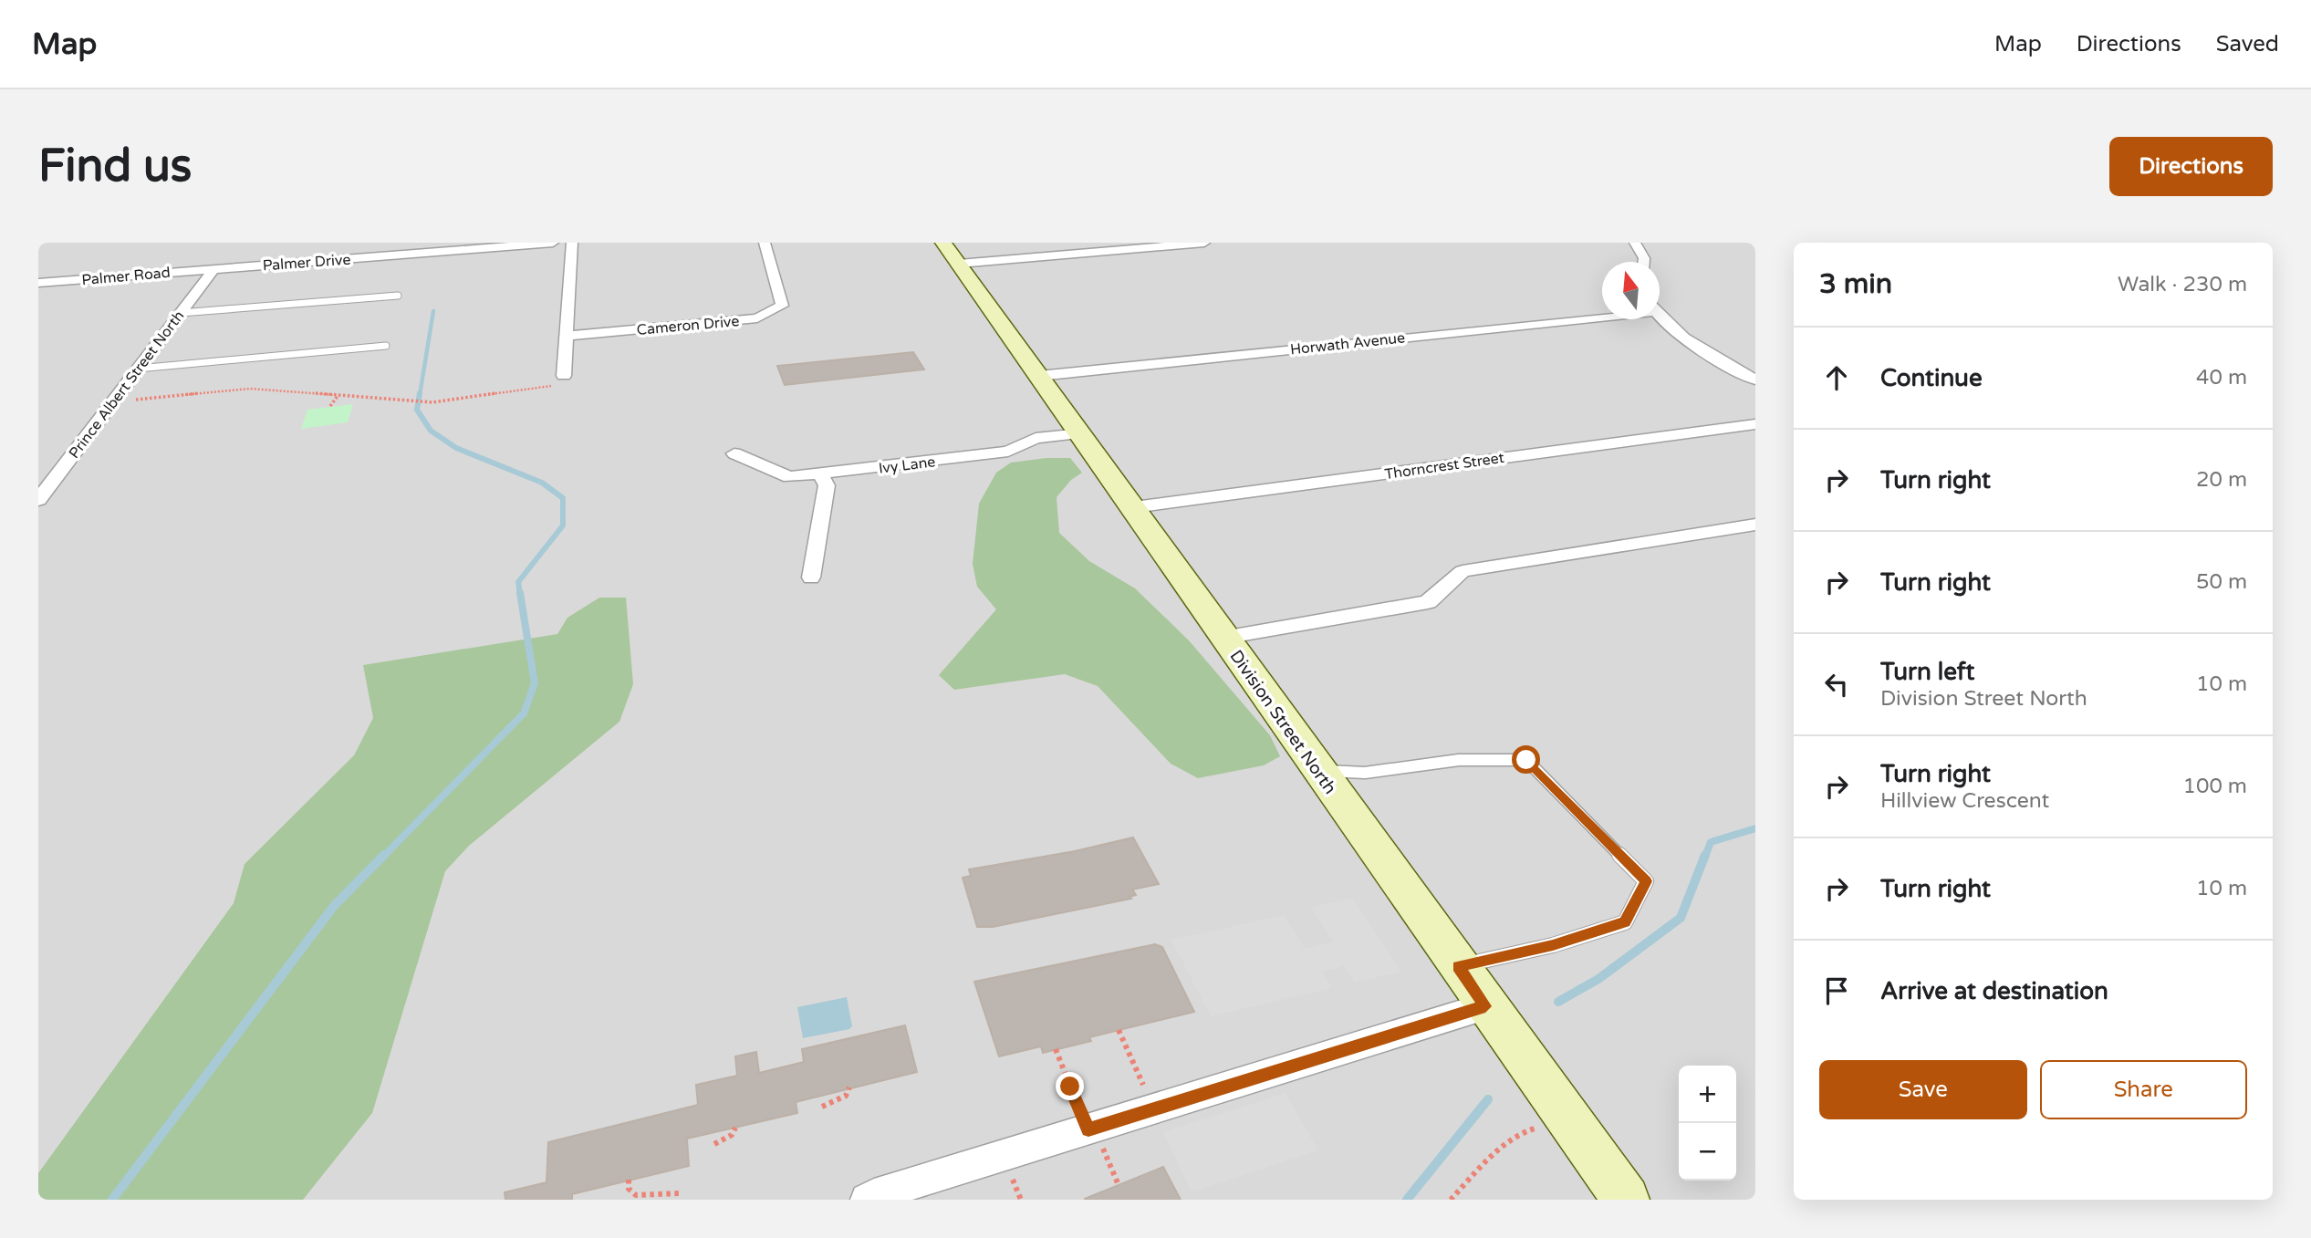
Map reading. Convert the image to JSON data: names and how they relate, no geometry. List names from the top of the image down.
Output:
{
  "streets": {
    "main road": ["Division Street North"],
    "street": [
      "Palmer Drive",
      "Palmer Road",
      "Cameron Drive",
      "Horwath Avenue",
      "Prince Albert Street North",
      "Ivy Lane",
      "Thorncrest Street"
    ]
  },
  "crossings": [
    ["Palmer Drive", "Palmer Road"],
    ["Palmer Drive", "Prince Albert Street North"],
    ["Palmer Road", "Prince Albert Street North"],
    ["Horwath Avenue", "Division Street North"],
    ["Ivy Lane", "Division Street North"],
    ["Thorncrest Street", "Division Street North"]
  ],
  "north": "top",
  "page": {
    "header": "Map",
    "nav": ["Map", "Directions", "Saved"],
    "buttons": [
      "Directions",
      ["Save", "Share"]
    ],
    "title": "Find us",
    "heading": ["3 min", "Walk · 230 m"],
    "list": [
      ["Continue", "40 m"],
      ["Turn right", "20 m"],
      ["Turn right", "50 m"],
      ["Turn left", "Division Street North", "10 m"],
      ["Turn right", "Hillview Crescent", "100 m"],
      ["Turn right", "10 m"],
      "Arrive at destination"
    ],
    "map_buttons": ["+", "−"]
  }
}
